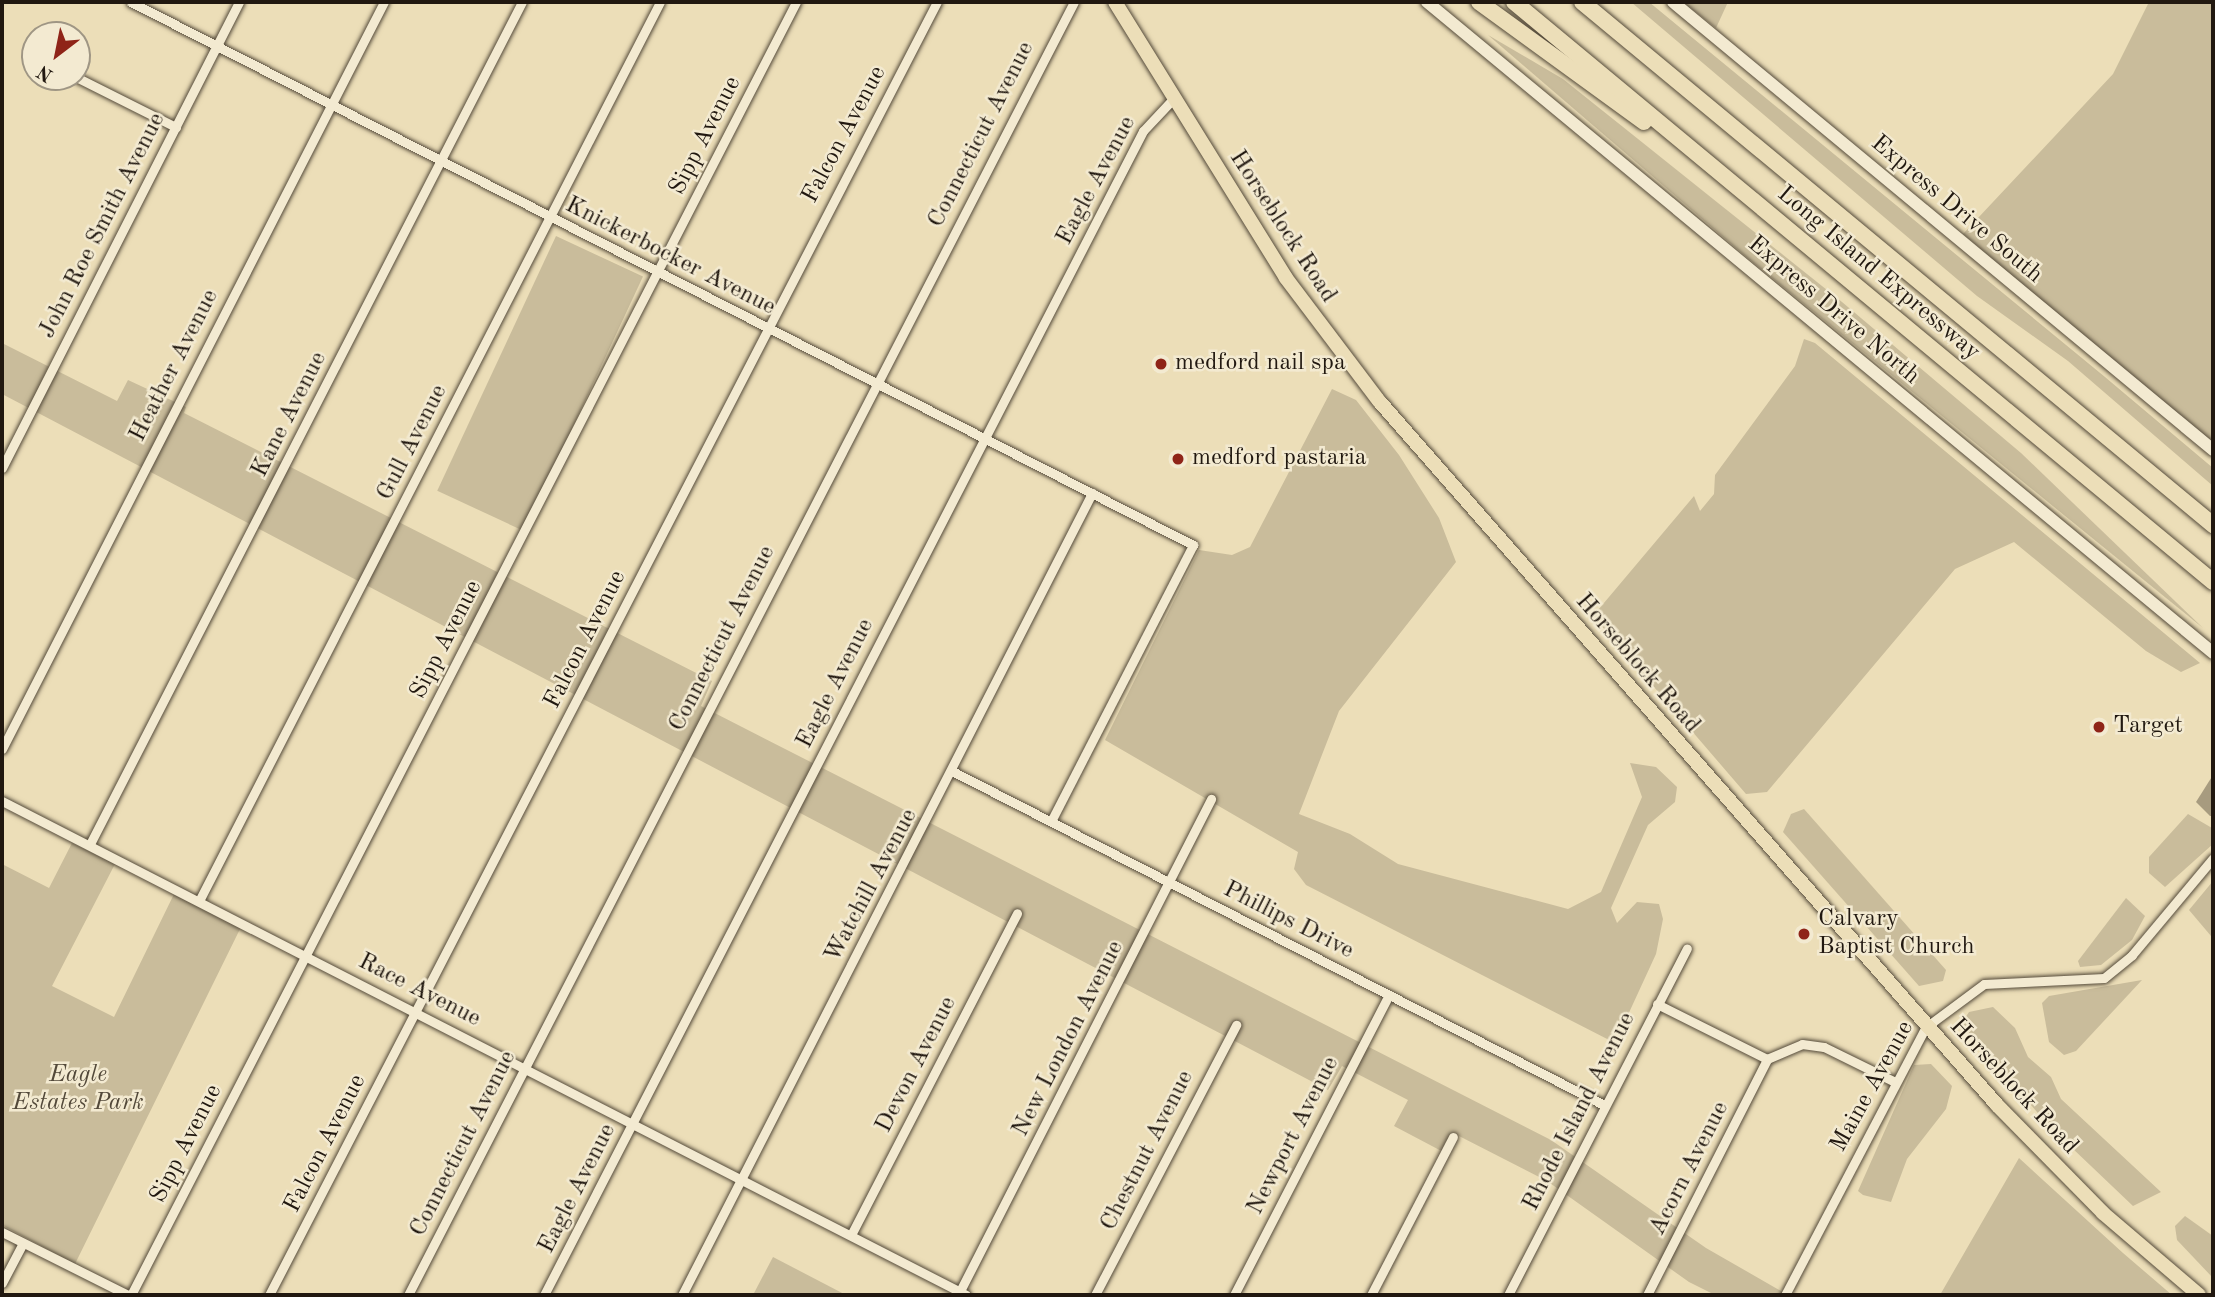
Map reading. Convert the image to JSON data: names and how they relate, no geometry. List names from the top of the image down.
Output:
{
  "streets": {
    "highway": ["Long Island Expressway"],
    "main road": ["Express Drive South", "Horseblock Road", "Express Drive North"],
    "street": [
      "Falcon Avenue",
      "Connecticut Avenue",
      "Sipp Avenue",
      "Eagle Avenue",
      "John Roe Smith Avenue",
      "Knickerbocker Avenue",
      "Heather Avenue",
      "Kane Avenue",
      "Gull Avenue",
      "Watchill Avenue",
      "Phillips Drive",
      "Race Avenue",
      "New London Avenue",
      "Devon Avenue",
      "Maine Avenue",
      "Rhode Island Avenue",
      "Newport Avenue",
      "Chestnut Avenue",
      "Acorn Avenue"
    ]
  },
  "crossings": [
    ["Falcon Avenue", "Knickerbocker Avenue"],
    ["Falcon Avenue", "Race Avenue"],
    ["Connecticut Avenue", "Knickerbocker Avenue"],
    ["Connecticut Avenue", "Race Avenue"],
    ["Sipp Avenue", "Knickerbocker Avenue"],
    ["Sipp Avenue", "Race Avenue"],
    ["Eagle Avenue", "Horseblock Road"],
    ["Eagle Avenue", "Knickerbocker Avenue"],
    ["Eagle Avenue", "Race Avenue"],
    ["John Roe Smith Avenue", "Knickerbocker Avenue"],
    ["Horseblock Road", "Maine Avenue"],
    ["Knickerbocker Avenue", "Heather Avenue"],
    ["Knickerbocker Avenue", "Kane Avenue"],
    ["Knickerbocker Avenue", "Gull Avenue"],
    ["Knickerbocker Avenue", "Watchill Avenue"],
    ["Knickerbocker Avenue", "Phillips Drive"],
    ["Kane Avenue", "Race Avenue"],
    ["Gull Avenue", "Race Avenue"],
    ["Watchill Avenue", "Phillips Drive"],
    ["Watchill Avenue", "Race Avenue"],
    ["Phillips Drive", "New London Avenue"],
    ["Phillips Drive", "Rhode Island Avenue"],
    ["Phillips Drive", "Newport Avenue"],
    ["Race Avenue", "New London Avenue"],
    ["Race Avenue", "Devon Avenue"]
  ],
  "parks": ["Eagle Estates Park"],
  "places": [
    "medford nail spa",
    "medford pastaria",
    "Target",
    "Calvary Baptist Church"
  ],
  "north": "bottom left"
}
